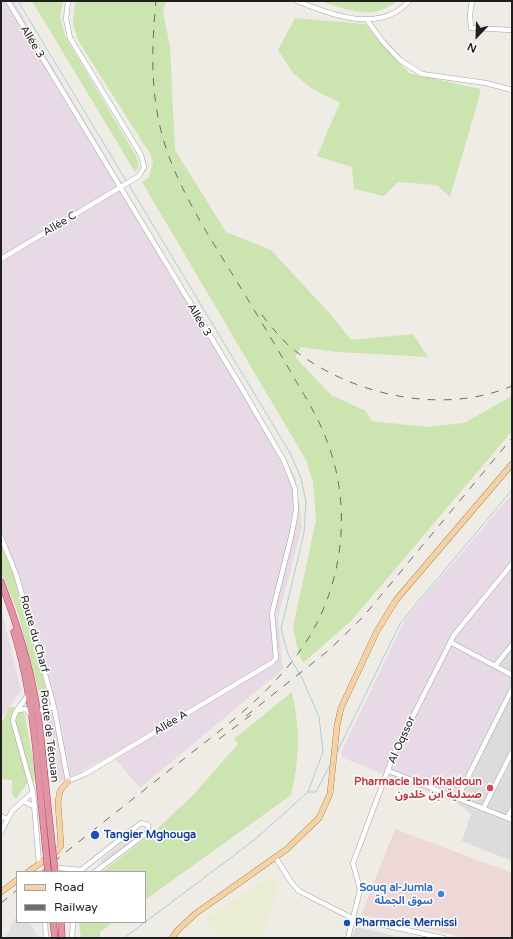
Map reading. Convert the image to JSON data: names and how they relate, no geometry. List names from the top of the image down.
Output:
{
  "streets": {
    "highway": ["Route de Tétouan"],
    "street": [
      "Allée 3",
      "Allée C",
      "Route du Charf",
      "Allée A",
      "Al Oqssor"
    ]
  },
  "crossings": [
    ["Allée 3", "Allée C"],
    ["Allée 3", "Allée A"],
    ["Route du Charf", "Allée A"]
  ],
  "places": [
    "Pharmacie Ibn Khaldoun صيدلية ابن خلدون",
    "Tangier Mghouga",
    "Souq al-Jumla سوق الجملة",
    "Pharmacie Mernissi"
  ],
  "legend": ["Road", "Railway"],
  "north": "bottom left"
}
